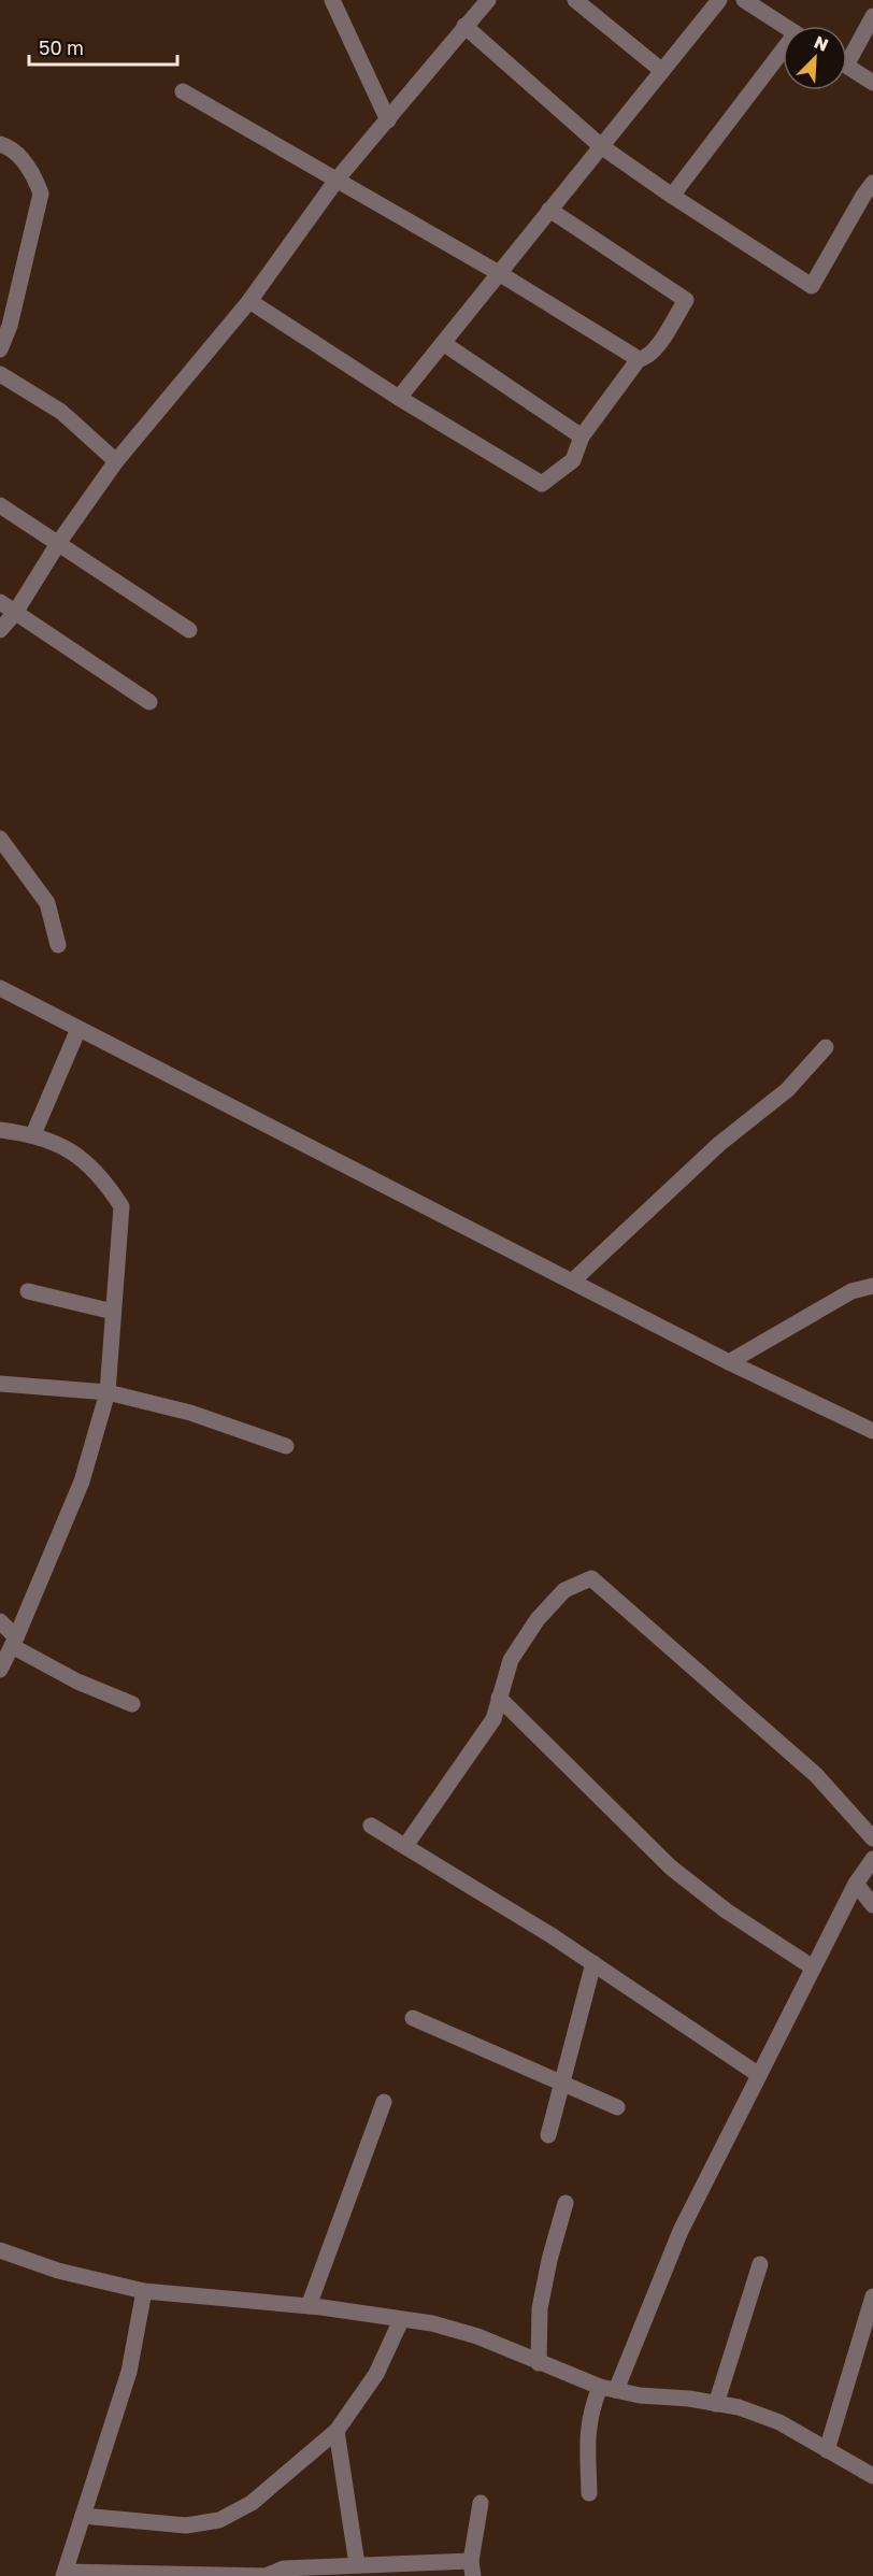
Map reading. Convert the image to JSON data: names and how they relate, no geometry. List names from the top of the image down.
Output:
{
  "scale_bar": "50 m",
  "north": "top right"
}
